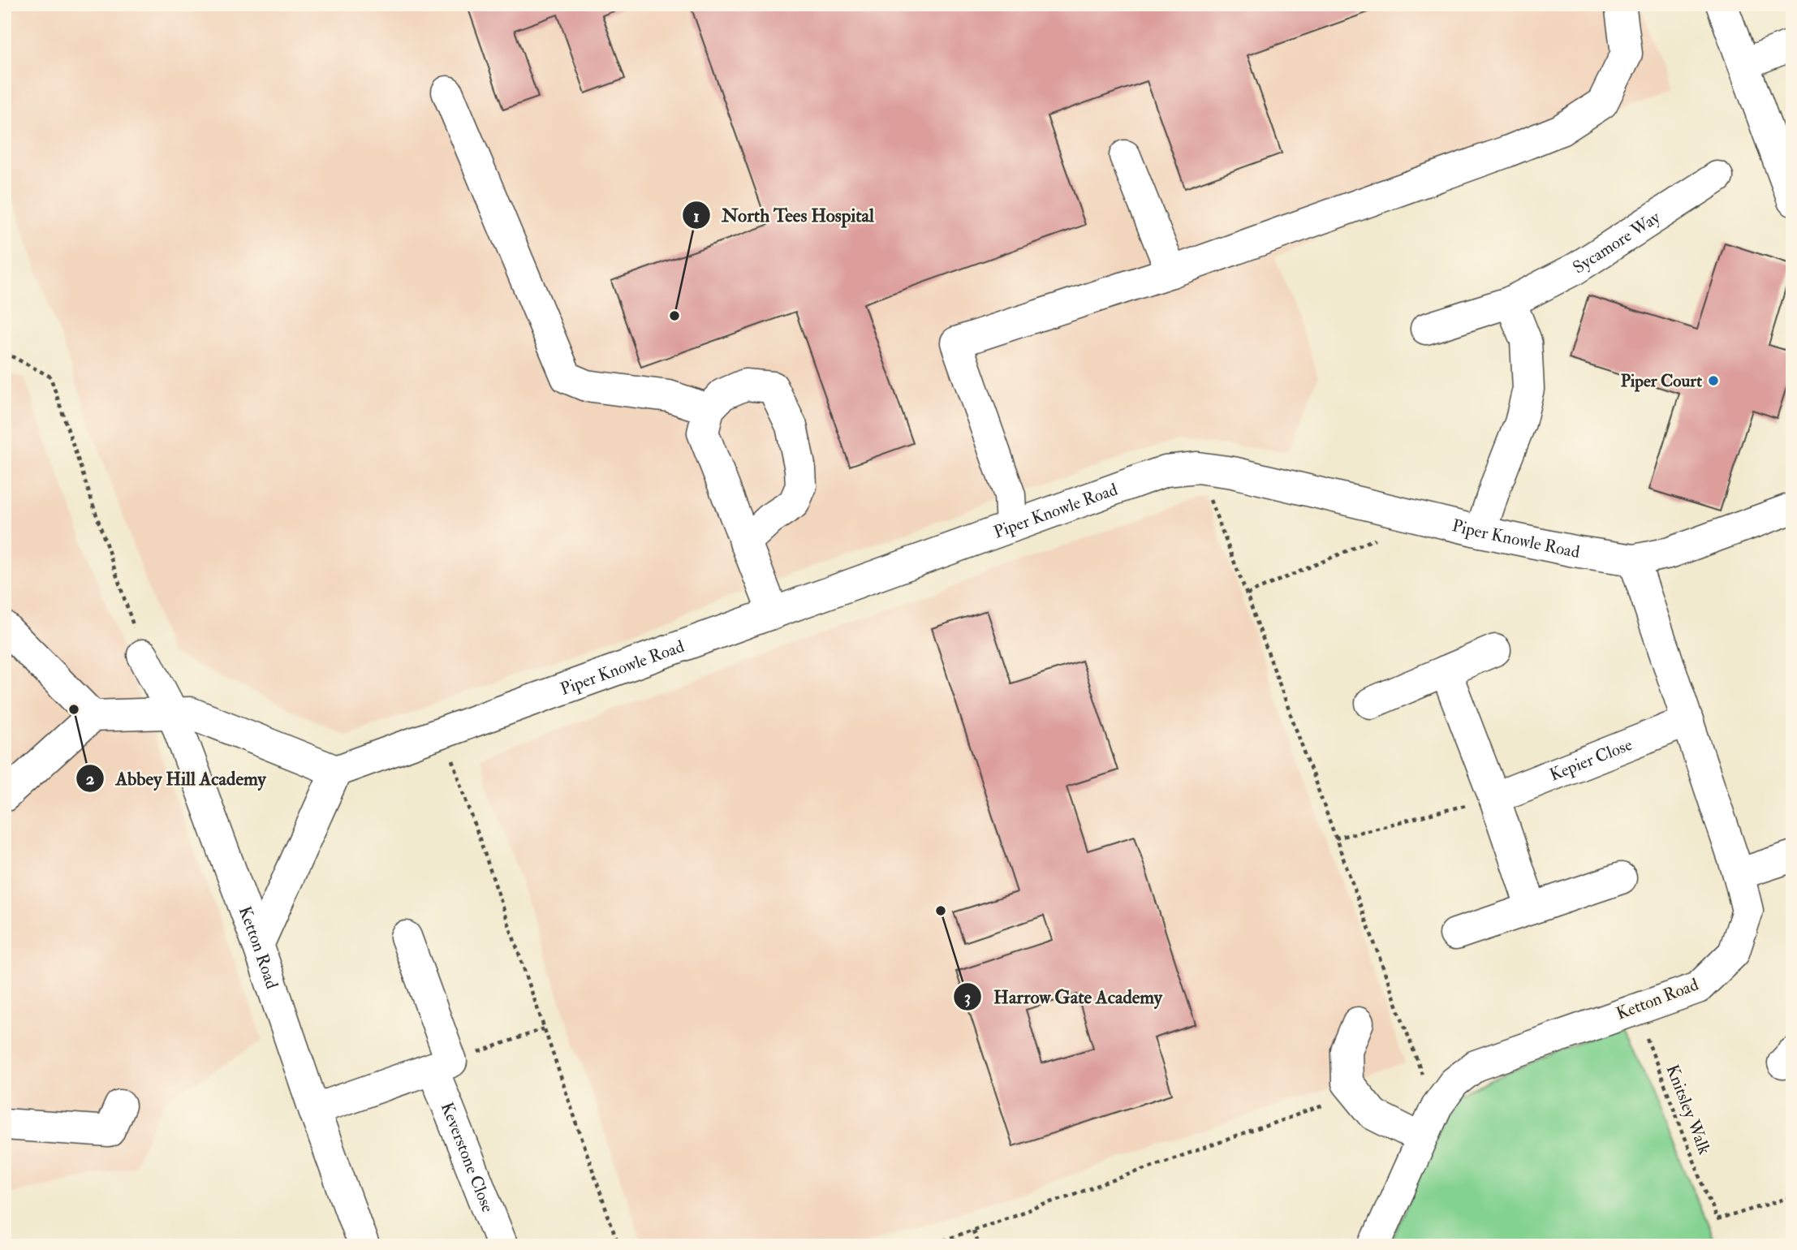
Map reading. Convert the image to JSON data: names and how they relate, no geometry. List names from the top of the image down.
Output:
{
  "streets": {
    "street": [
      "Sycamore Way",
      "Piper Knowle Road",
      "Kepier Close",
      "Ketton Road",
      "Keverstone Close"
    ],
    "path": ["Knitsley Walk"]
  },
  "crossings": [
    ["Piper Knowle Road", "Ketton Road"],
    ["Kepier Close", "Ketton Road"],
    ["Ketton Road", "Knitsley Walk"]
  ],
  "places": [
    "North Tees Hospital",
    "Piper Court",
    "Abbey Hill Academy",
    "Harrow Gate Academy"
  ]
}
